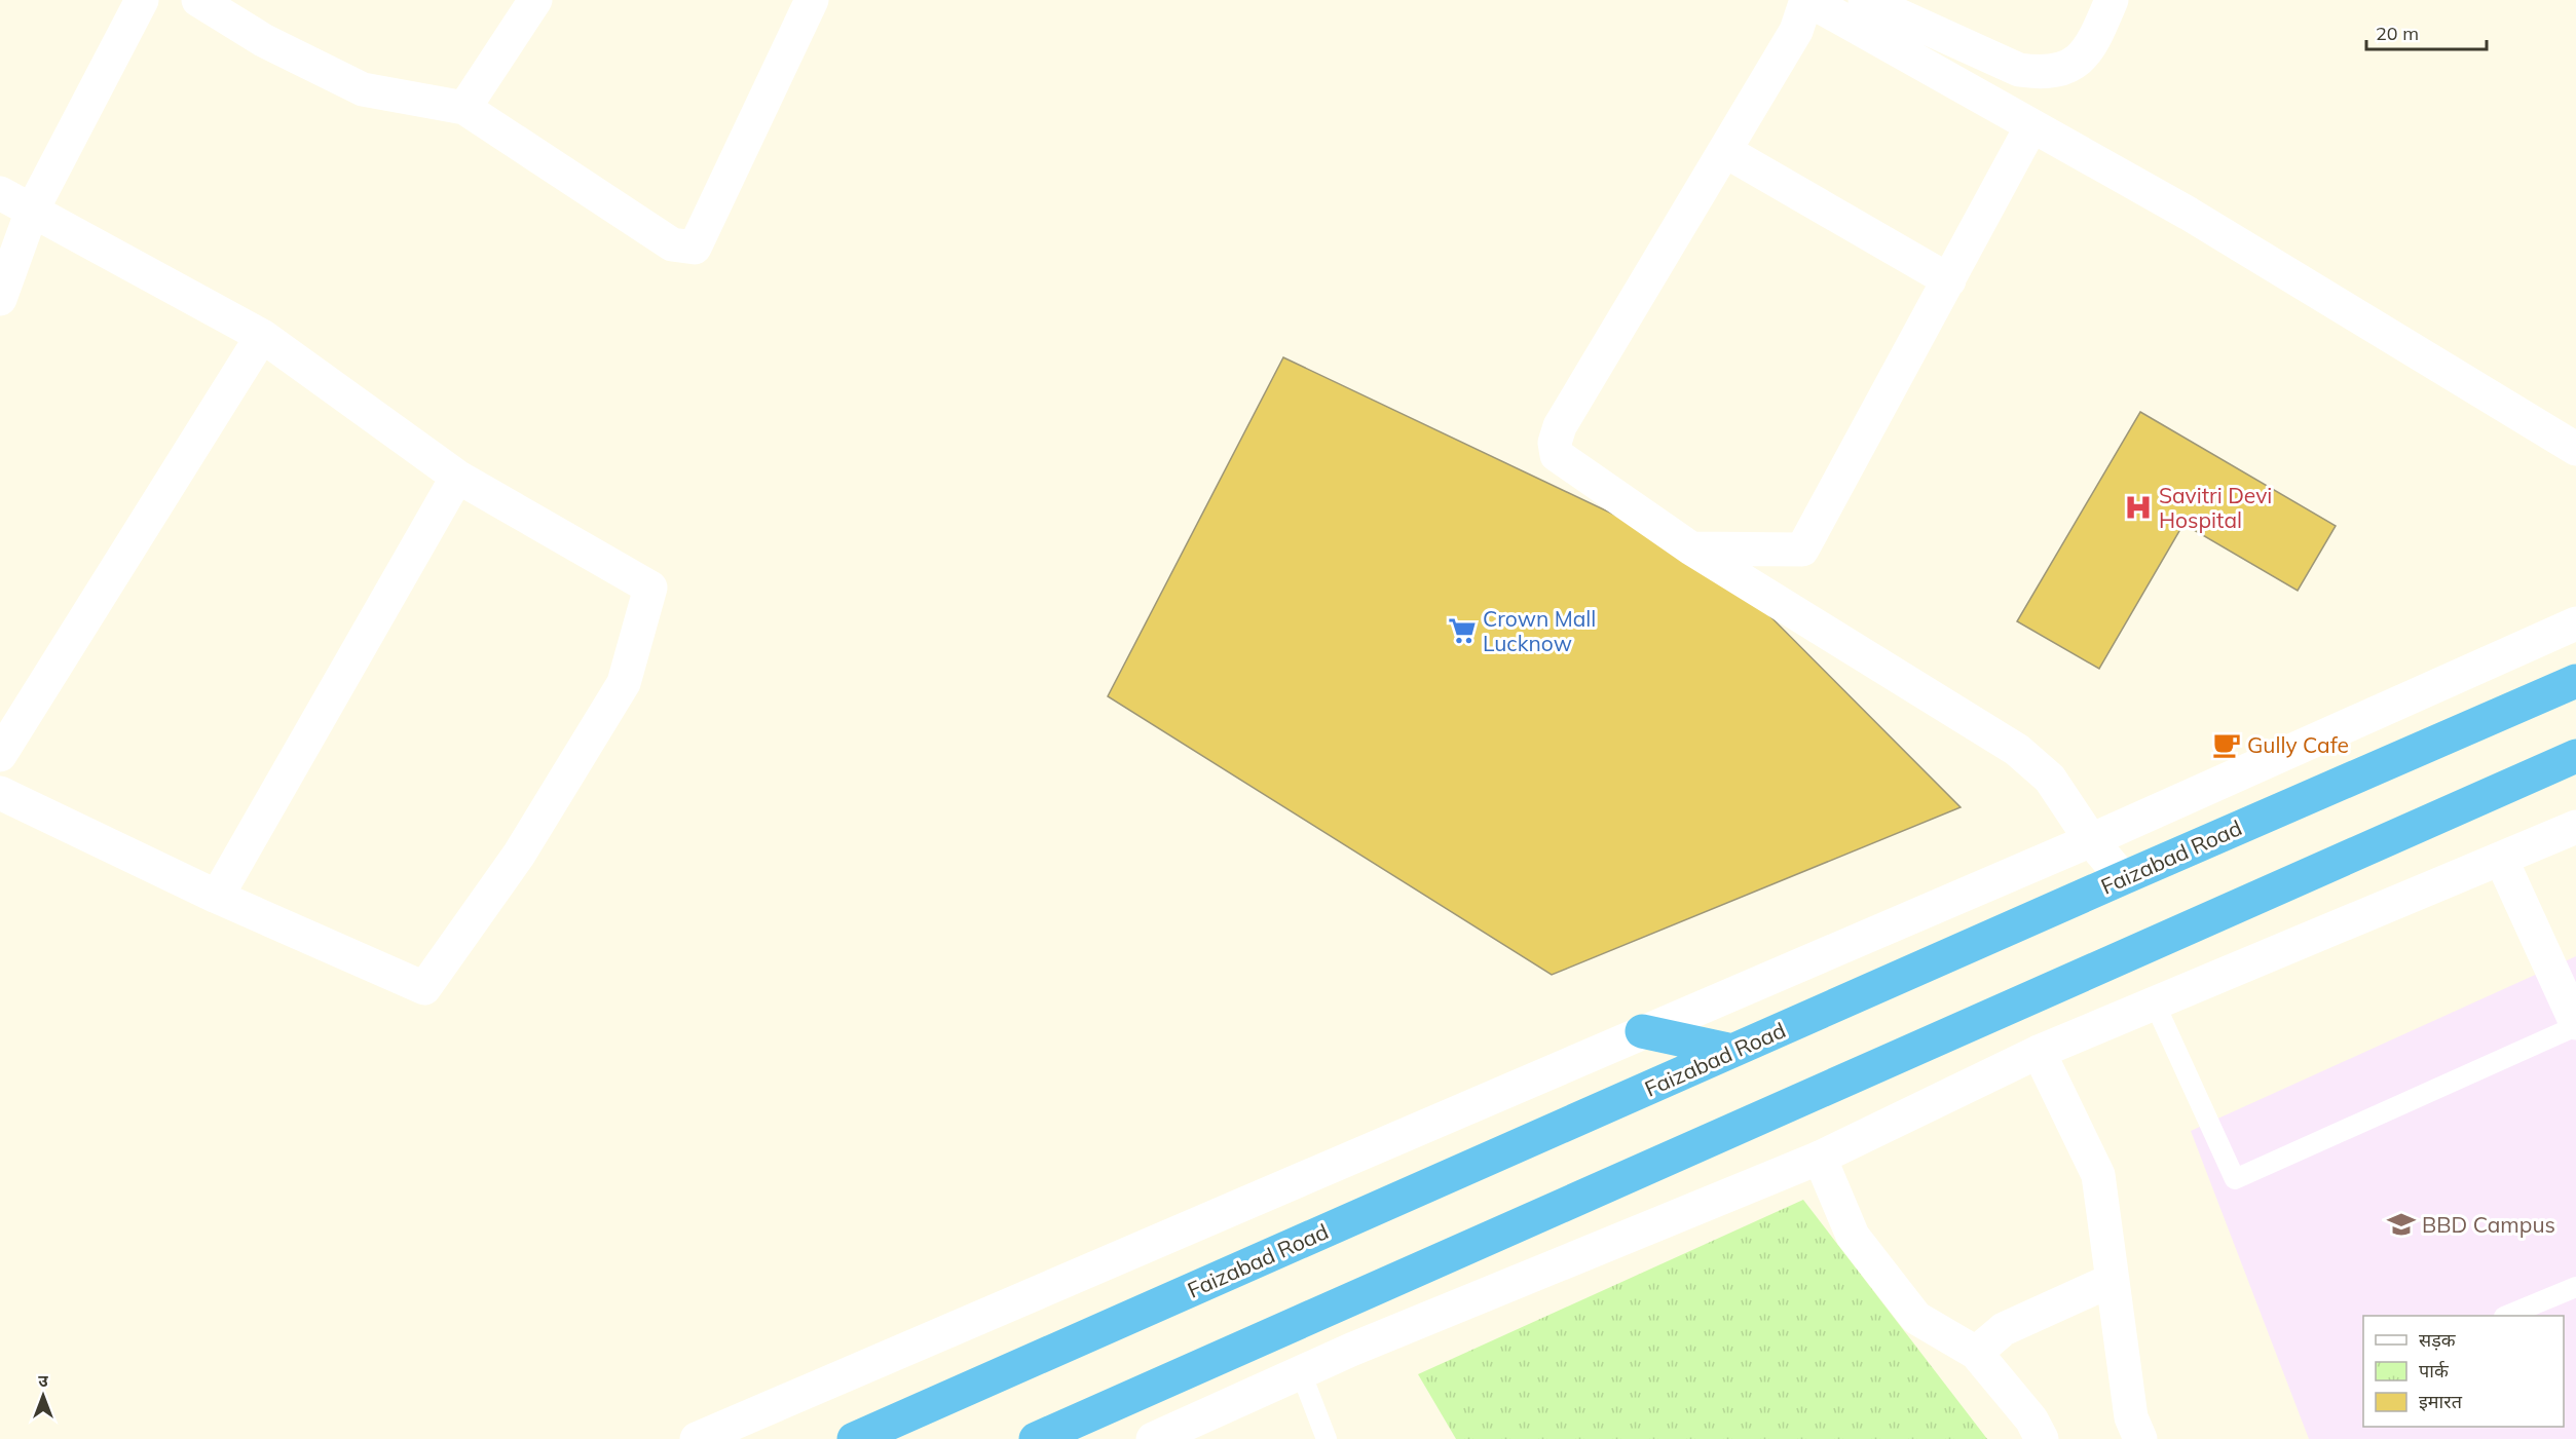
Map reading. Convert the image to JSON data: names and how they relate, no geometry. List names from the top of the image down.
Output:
{
  "streets": {
    "highway": ["Faizabad Road"]
  },
  "places": {
    "hospital": ["Savitri Devi Hospital"],
    "supermarket": ["Crown Mall Lucknow"],
    "cafe": ["Gully Cafe"],
    "school or university": ["BBD Campus"]
  },
  "legend": ["सड़क", "पार्क", "इमारत"],
  "scale_bar": "20 m",
  "north": "top"
}
